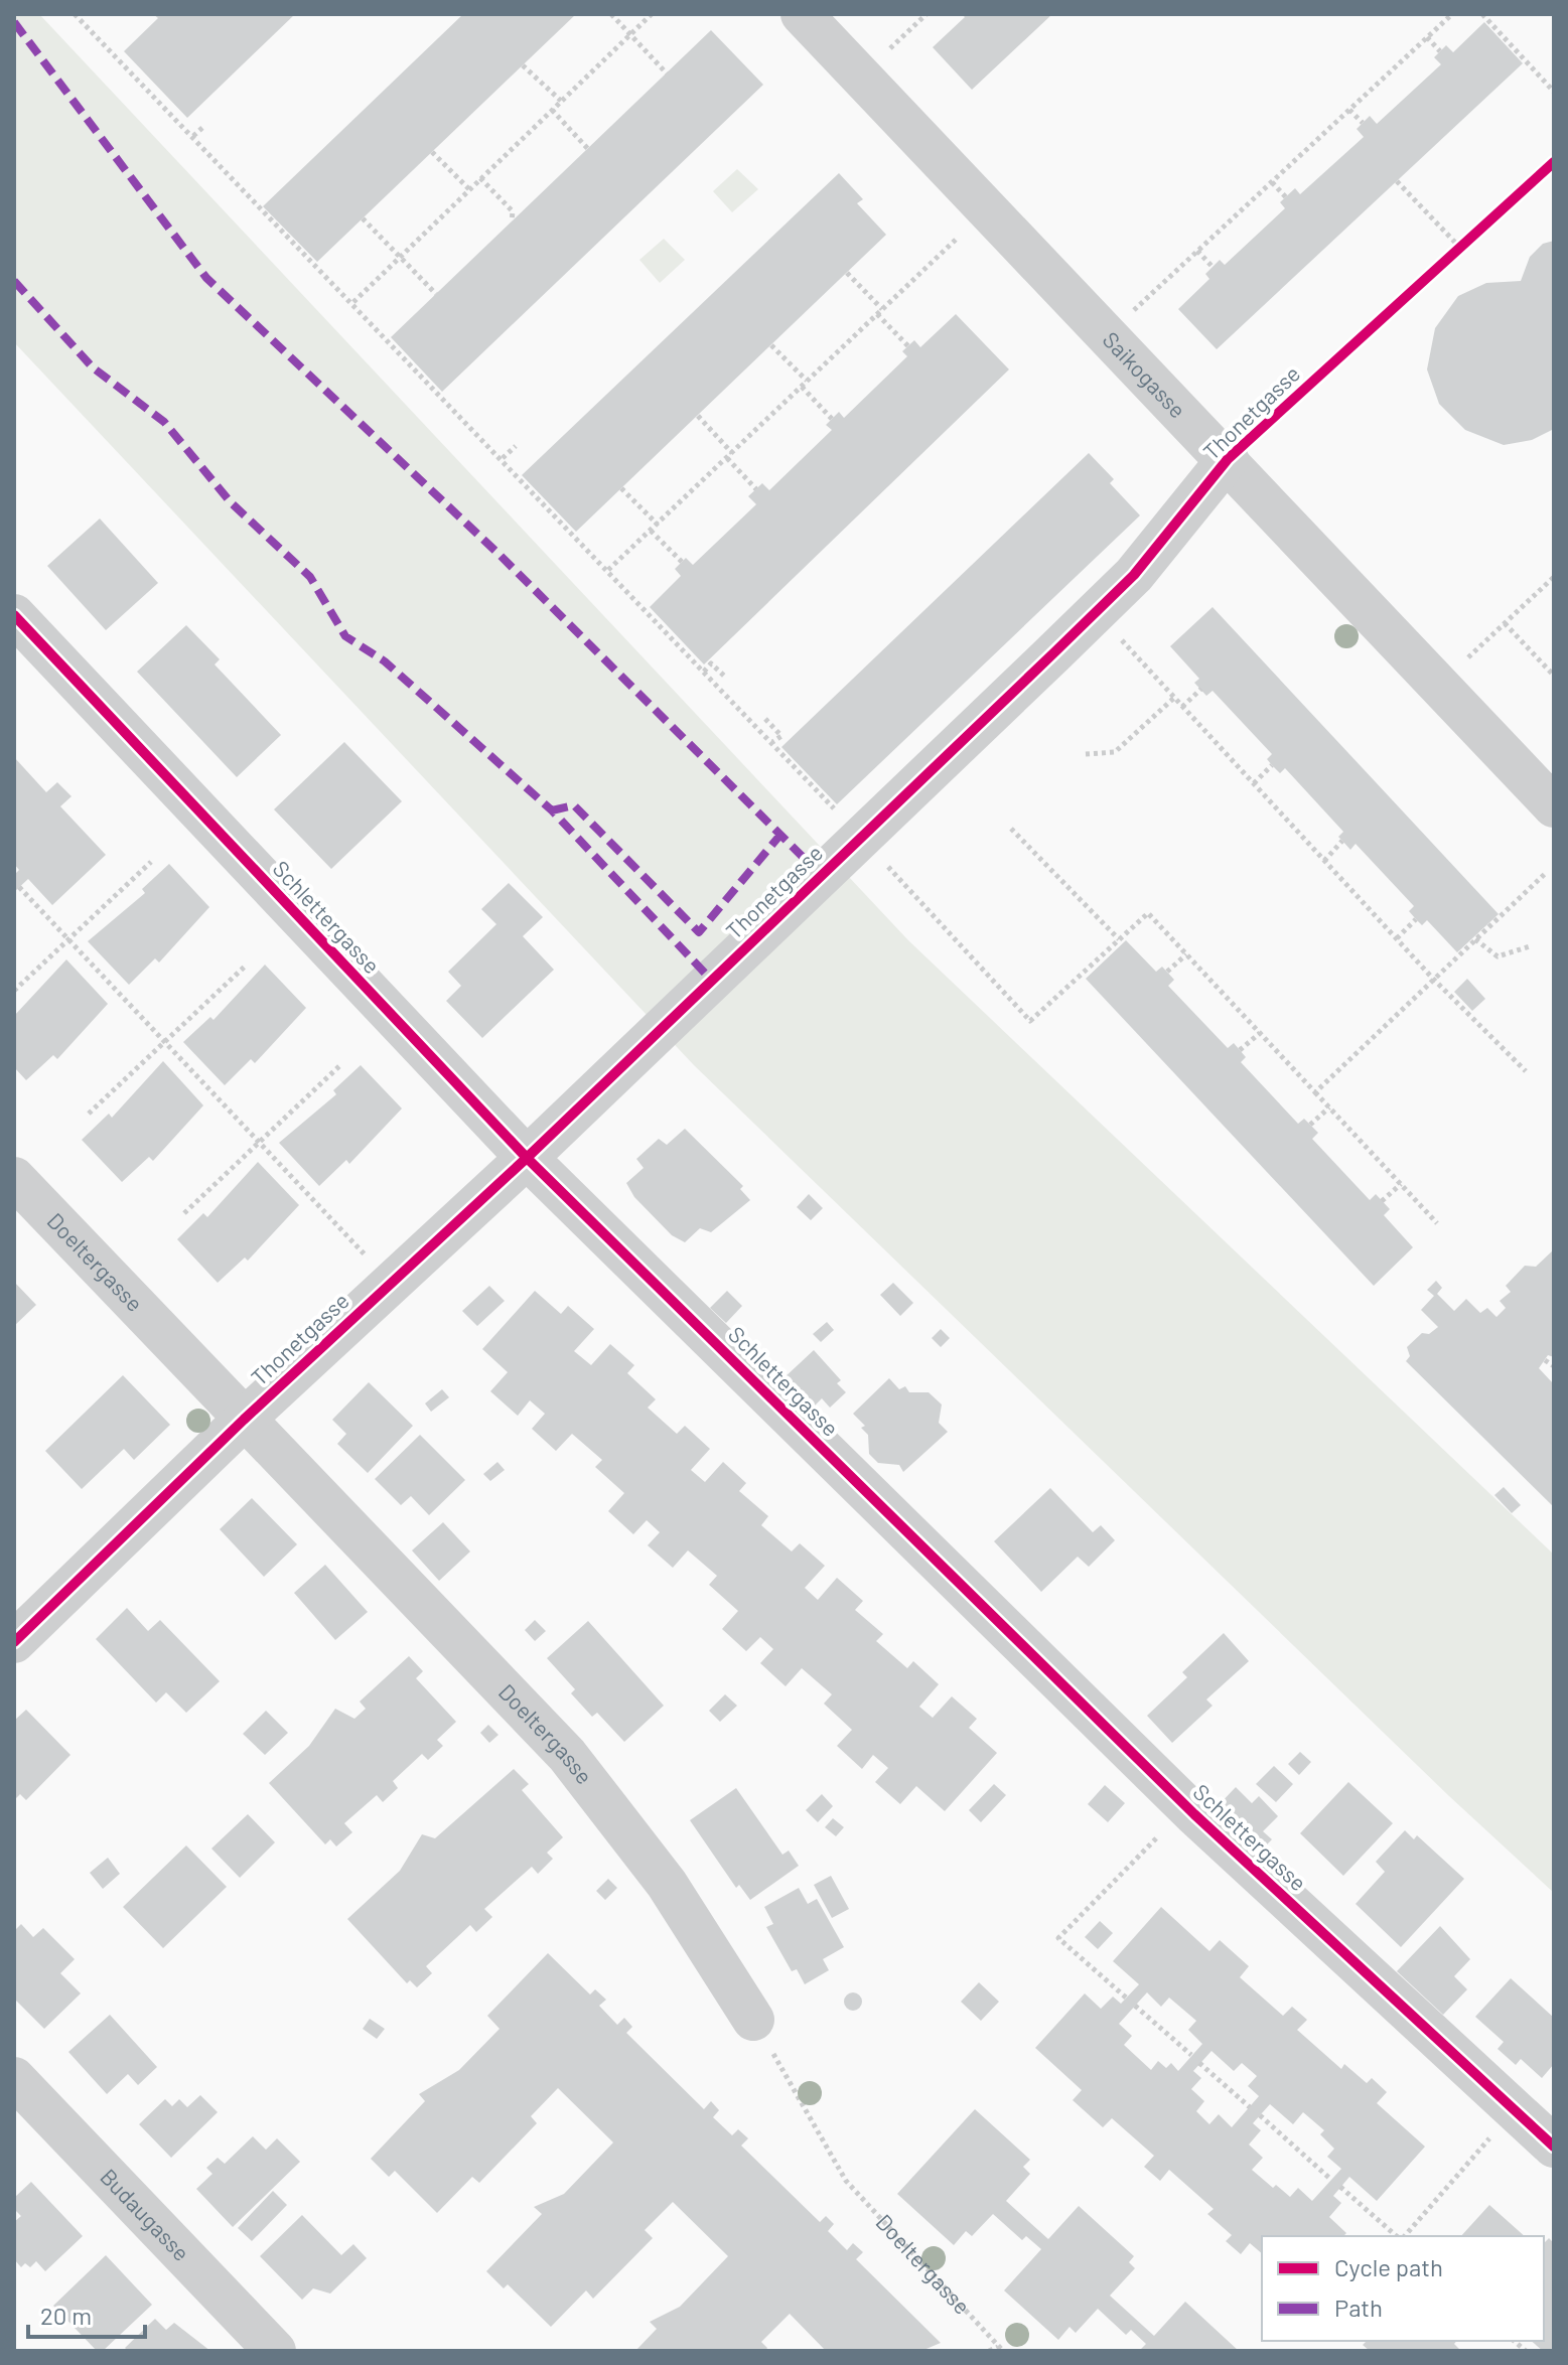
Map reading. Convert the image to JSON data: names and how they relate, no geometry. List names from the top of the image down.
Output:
{
  "streets": {
    "street": [
      "Saikogasse",
      "Thonetgasse",
      "Schlettergasse",
      "Doeltergasse",
      "Budaugasse"
    ]
  },
  "crossings": [
    ["Saikogasse", "Thonetgasse"],
    ["Thonetgasse", "Schlettergasse"],
    ["Thonetgasse", "Doeltergasse"]
  ],
  "legend": ["Cycle path", "Path"],
  "scale_bar": "20 m"
}
